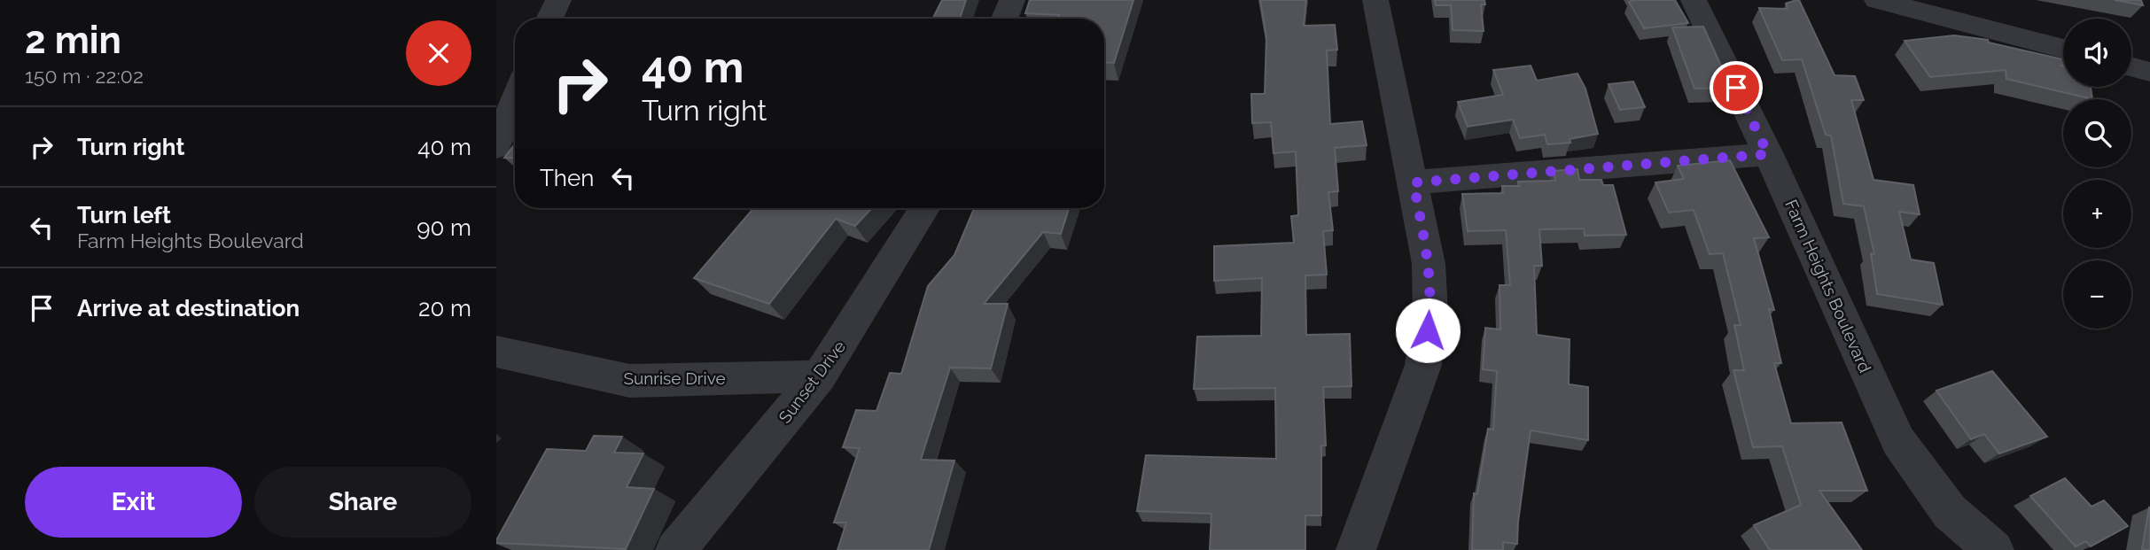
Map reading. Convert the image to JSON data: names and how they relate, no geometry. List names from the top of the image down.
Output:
{
  "streets": {
    "street": ["Farm Heights Boulevard", "Sunrise Drive", "Sunset Drive"]
  },
  "crossings": [
    ["Sunrise Drive", "Sunset Drive"]
  ],
  "page": {
    "heading": ["2 min", "150 m · 22:02"],
    "map_buttons": ["+", "−"],
    "turn": ["40 m", "Turn right"],
    "list": [
      {
        "name": "Turn right",
        "value": "40 m"
      },
      {
        "name": "Turn left",
        "note": "Farm Heights Boulevard",
        "value": "90 m"
      },
      {
        "name": "Arrive at destination",
        "value": "20 m"
      }
    ],
    "then": "Then",
    "buttons": ["Exit", "Share"]
  }
}
